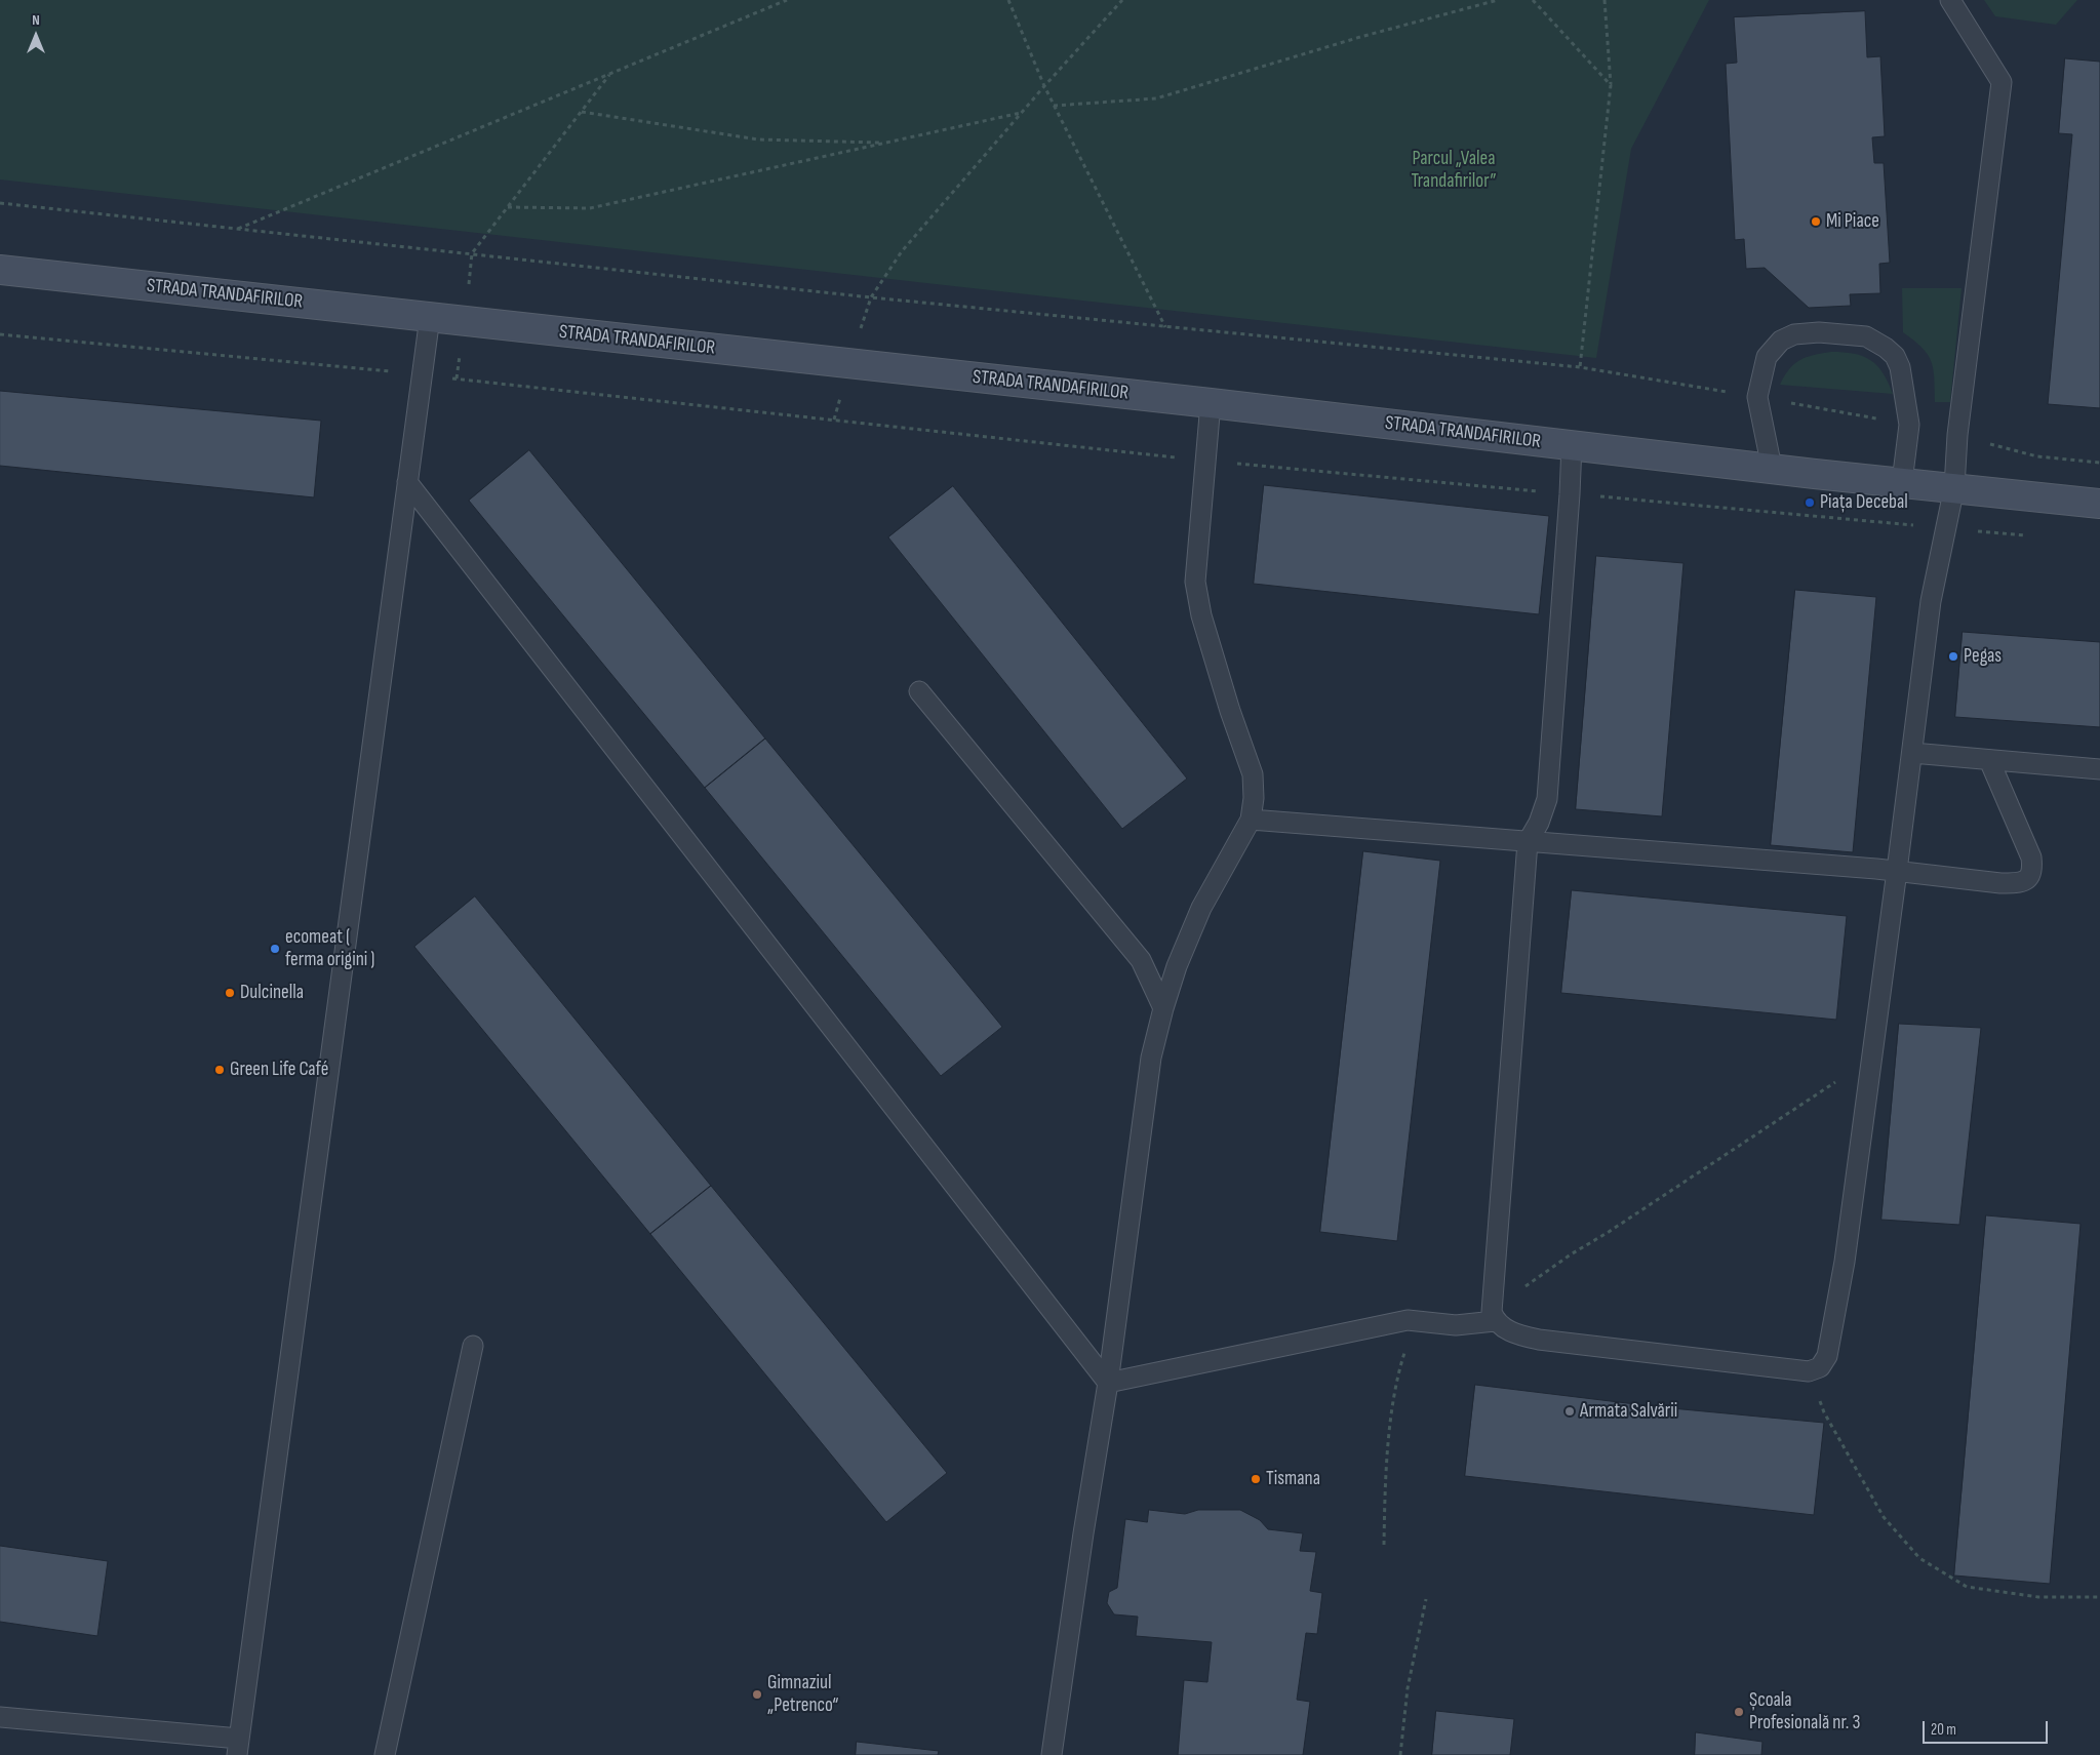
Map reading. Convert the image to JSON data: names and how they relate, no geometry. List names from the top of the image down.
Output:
{
  "streets": {
    "main road": ["STRADA TRANDAFIRILOR"]
  },
  "parks": ["Parcul „Valea Trandafirilor”"],
  "places": [
    "Mi Piace",
    "Piața Decebal",
    "Pegas",
    "ecomeat ( ferma origini )",
    "Dulcinella",
    "Green Life Café",
    "Armata Salvării",
    "Tismana",
    "Gimnaziul „Petrenco“",
    "Școala Profesională nr. 3"
  ],
  "scale_bar": "20 m",
  "north": "top"
}
